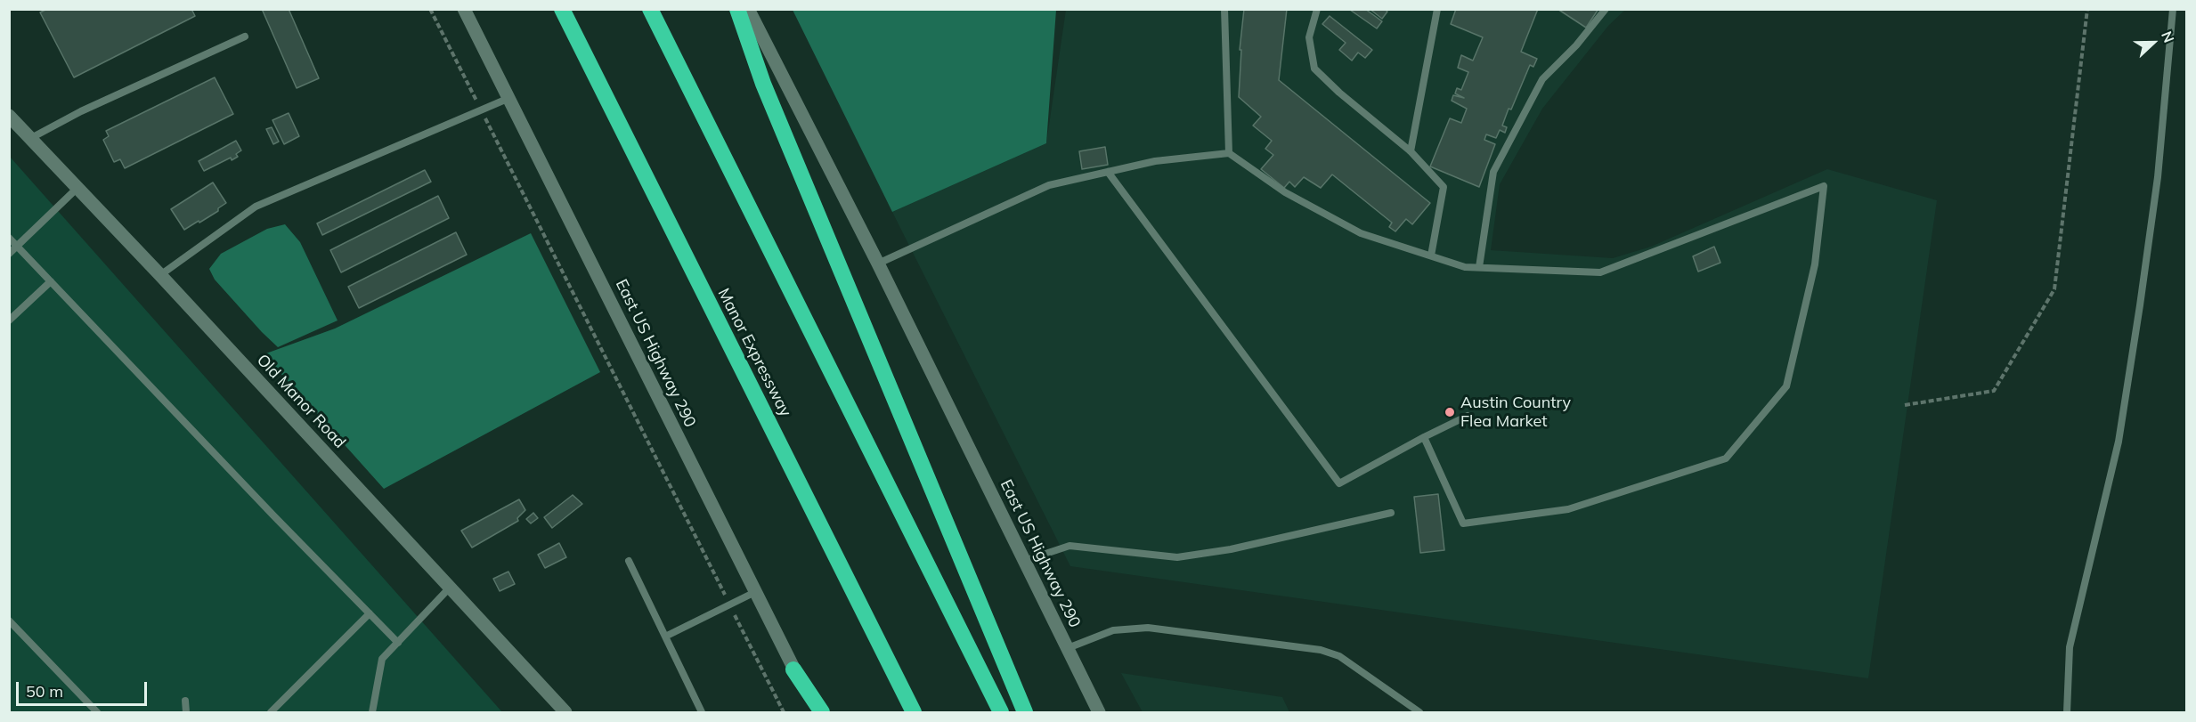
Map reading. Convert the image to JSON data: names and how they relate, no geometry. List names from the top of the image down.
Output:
{
  "streets": {
    "highway": ["Manor Expressway"],
    "main road": ["East US Highway 290", "Old Manor Road"]
  },
  "places": ["Austin Country Flea Market"],
  "scale_bar": "50 m",
  "north": "right"
}
